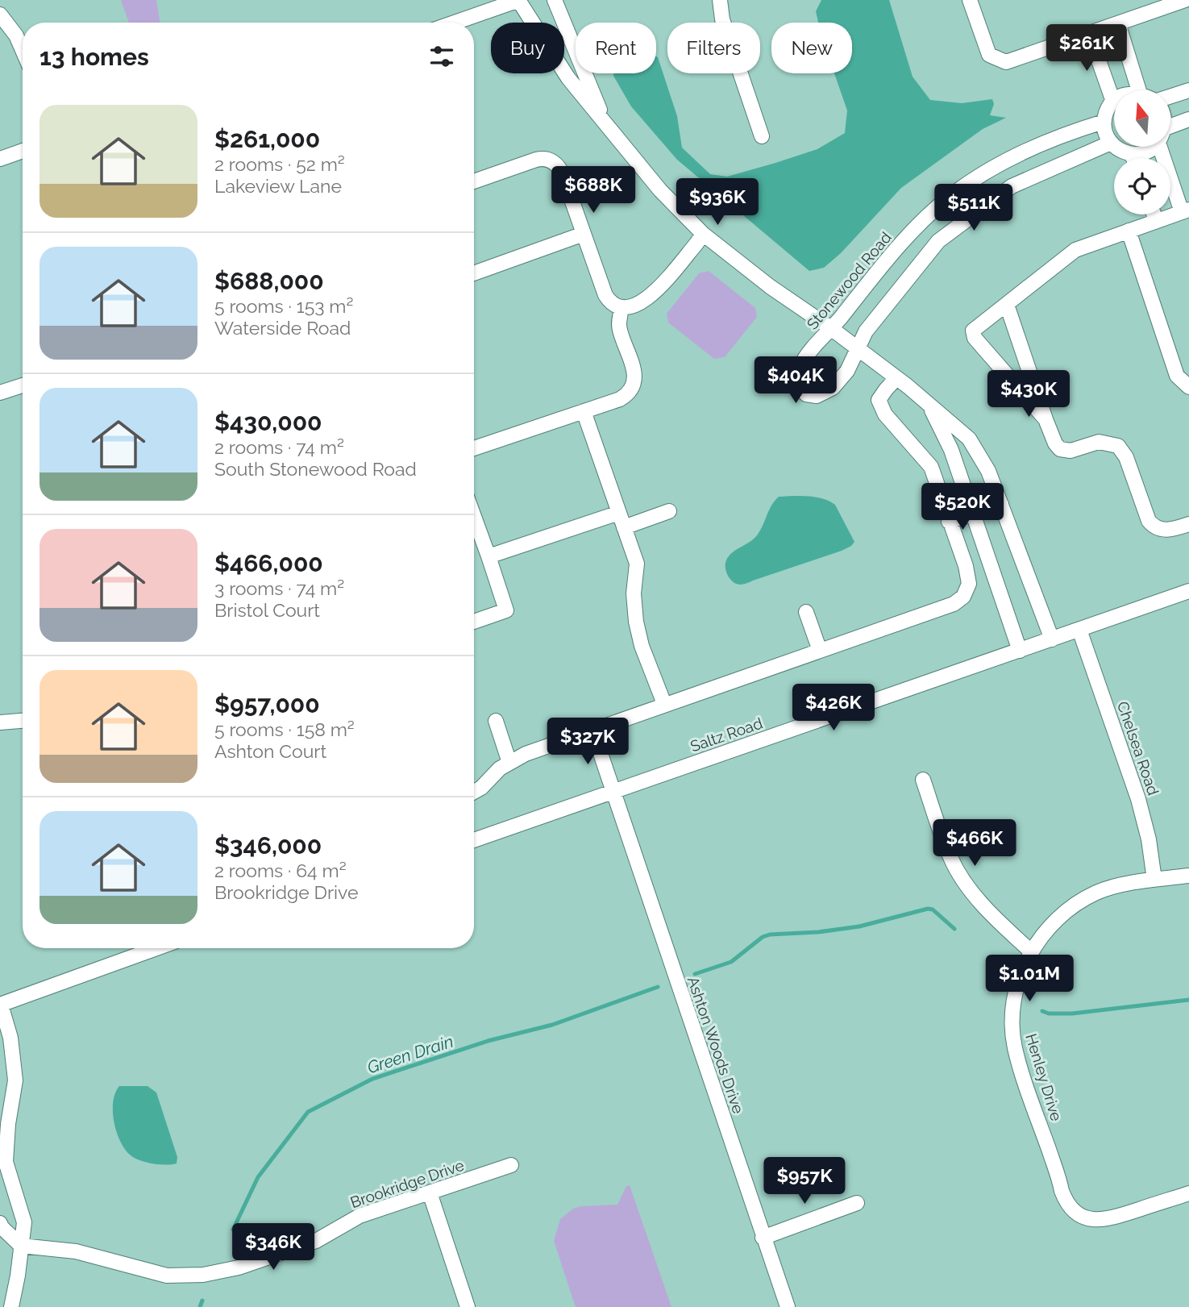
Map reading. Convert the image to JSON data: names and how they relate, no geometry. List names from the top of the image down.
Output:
{
  "streets": {
    "street": [
      "Stonewood Road",
      "Saltz Road",
      "Chelsea Road",
      "Ashton Woods Drive",
      "Henley Drive",
      "Brookridge Drive"
    ]
  },
  "crossings": [
    ["Saltz Road", "Chelsea Road"],
    ["Saltz Road", "Ashton Woods Drive"],
    ["Chelsea Road", "Henley Drive"]
  ],
  "water": ["Green Drain"],
  "north": "top",
  "page": {
    "chip": [
      "Buy",
      "Rent",
      "Filters",
      "New"
    ],
    "heading": "13 homes",
    "price": [
      "$261K",
      "$688K",
      "$936K",
      "$511K",
      "$404K",
      "$430K",
      "$520K",
      "$426K",
      "$327K",
      "$466K",
      "$1.01M",
      "$957K",
      "$346K"
    ],
    "list": [
      {
        "name": "$261,000",
        "note": "2 rooms · 52 m² · Lakeview Lane"
      },
      {
        "name": "$688,000",
        "note": "5 rooms · 153 m² · Waterside Road"
      },
      {
        "name": "$430,000",
        "note": "2 rooms · 74 m² · South Stonewood Road"
      },
      {
        "name": "$466,000",
        "note": "3 rooms · 74 m² · Bristol Court"
      },
      {
        "name": "$957,000",
        "note": "5 rooms · 158 m² · Ashton Court"
      },
      {
        "name": "$346,000",
        "note": "2 rooms · 64 m² · Brookridge Drive"
      }
    ]
  }
}
